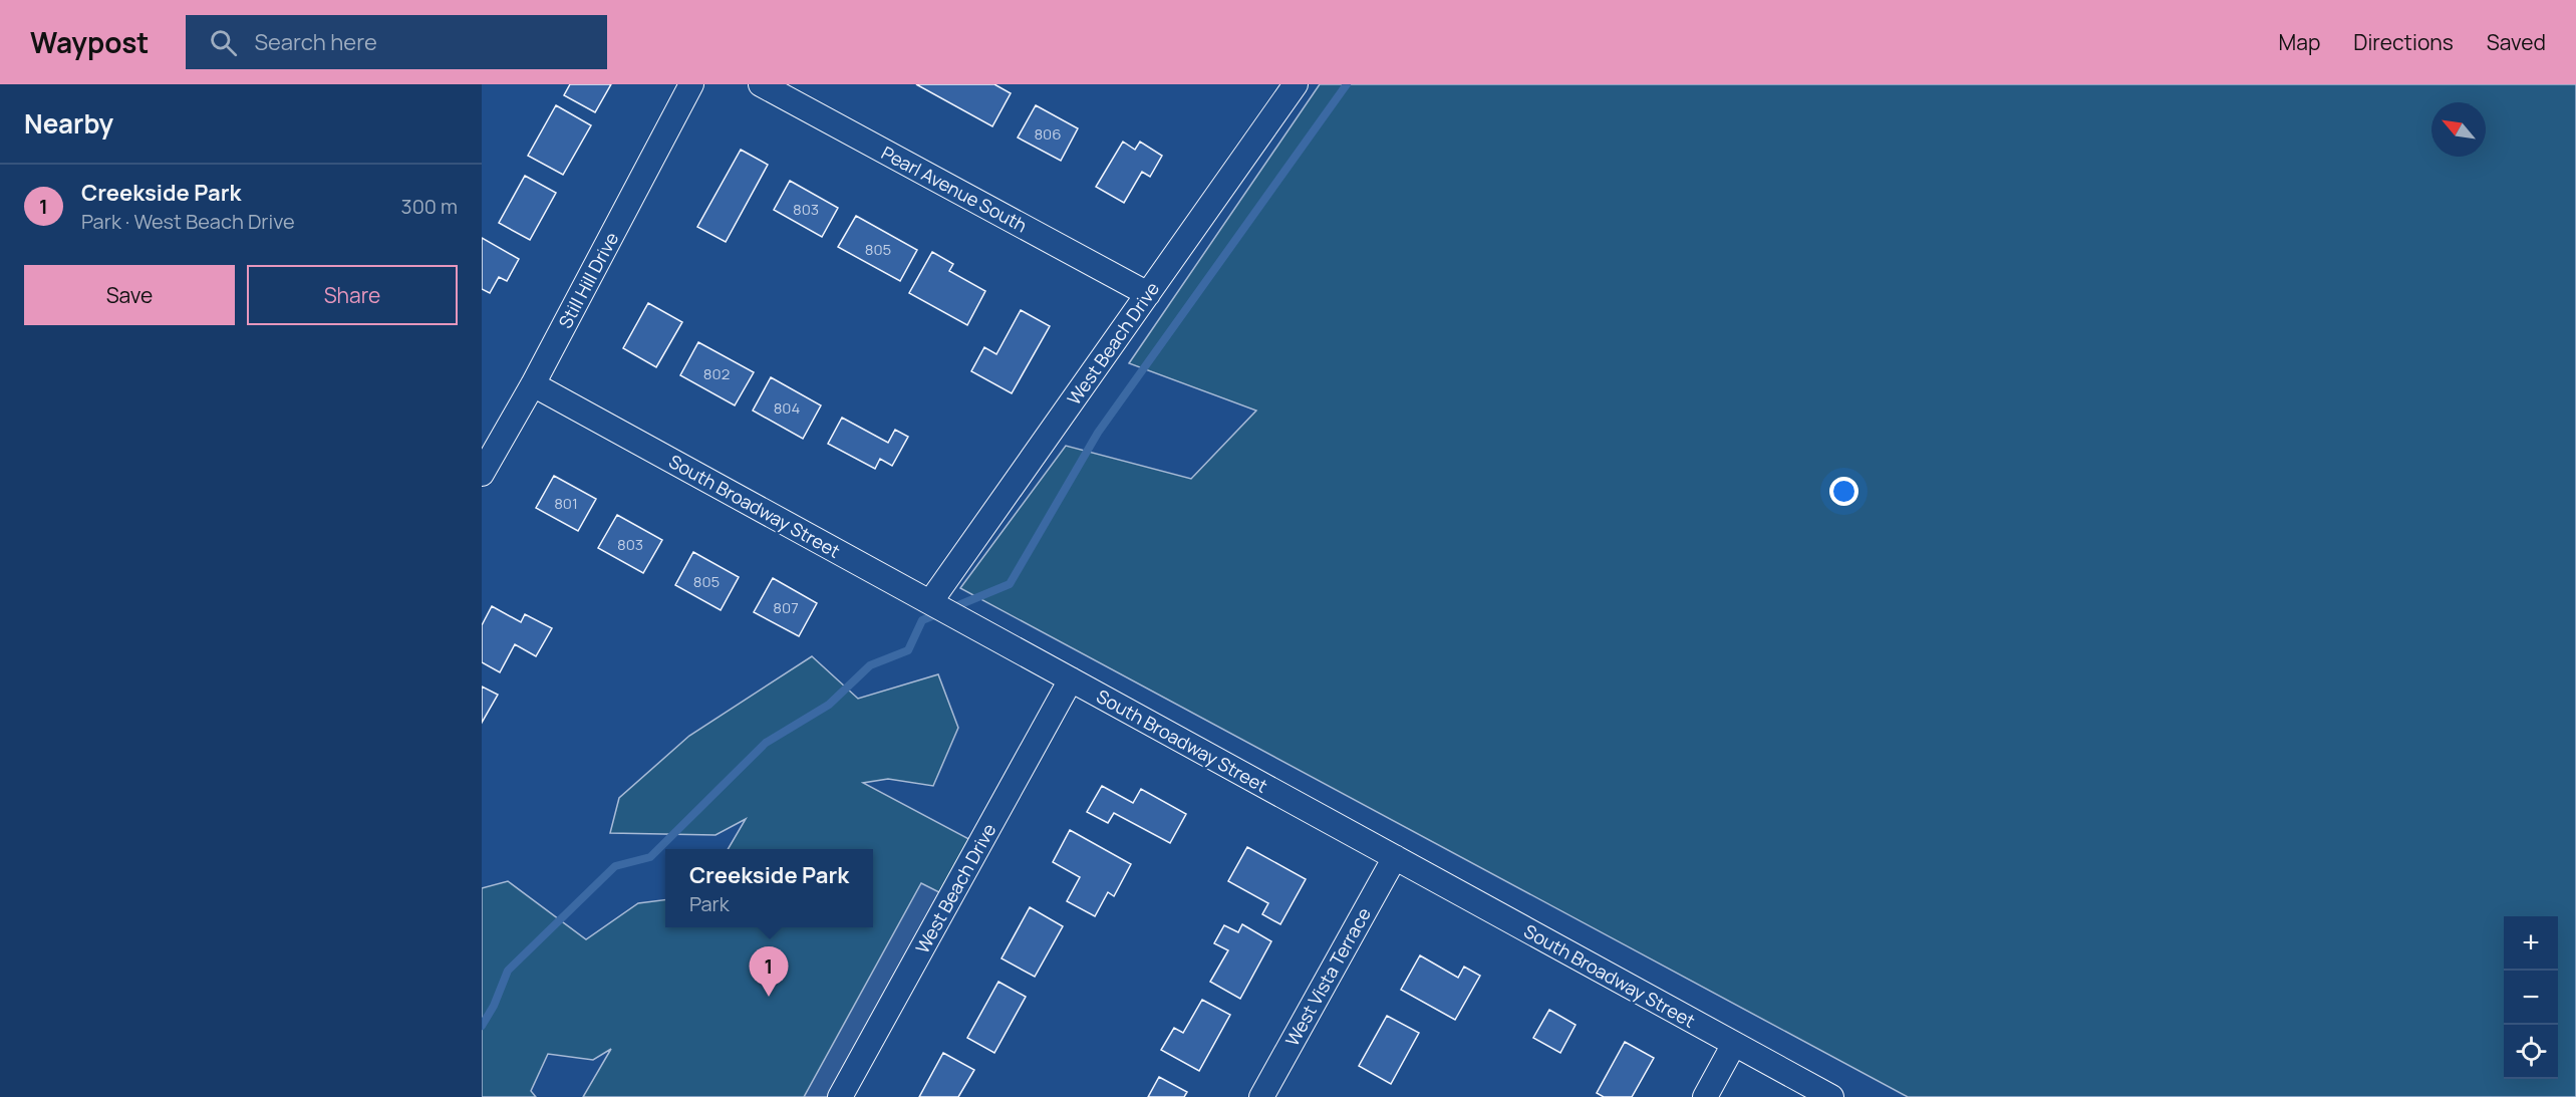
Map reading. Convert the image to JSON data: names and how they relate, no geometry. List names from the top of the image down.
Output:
{
  "streets": {
    "street": [
      "Pearl Avenue South",
      "Still Hill Drive",
      "West Beach Drive",
      "South Broadway Street",
      "West Vista Terrace"
    ]
  },
  "crossings": [
    ["Pearl Avenue South", "West Beach Drive"],
    ["Still Hill Drive", "South Broadway Street"],
    ["West Beach Drive", "South Broadway Street"],
    ["South Broadway Street", "West Vista Terrace"]
  ],
  "house_numbers": [
    "806",
    "803",
    "805",
    "802",
    "804",
    "801",
    "803",
    "805",
    "807"
  ],
  "north": "top left",
  "page": {
    "header": "Waypost",
    "search": "Search here",
    "nav": ["Map", "Directions", "Saved"],
    "heading": "Nearby",
    "list": [
      {
        "mark": "1",
        "name": "Creekside Park",
        "note": "Park · West Beach Drive",
        "value": "300 m"
      }
    ],
    "buttons": ["Save", "Share"],
    "popup": ["Creekside Park", "Park"],
    "map_buttons": ["+", "−"],
    "pins": "1"
  }
}
